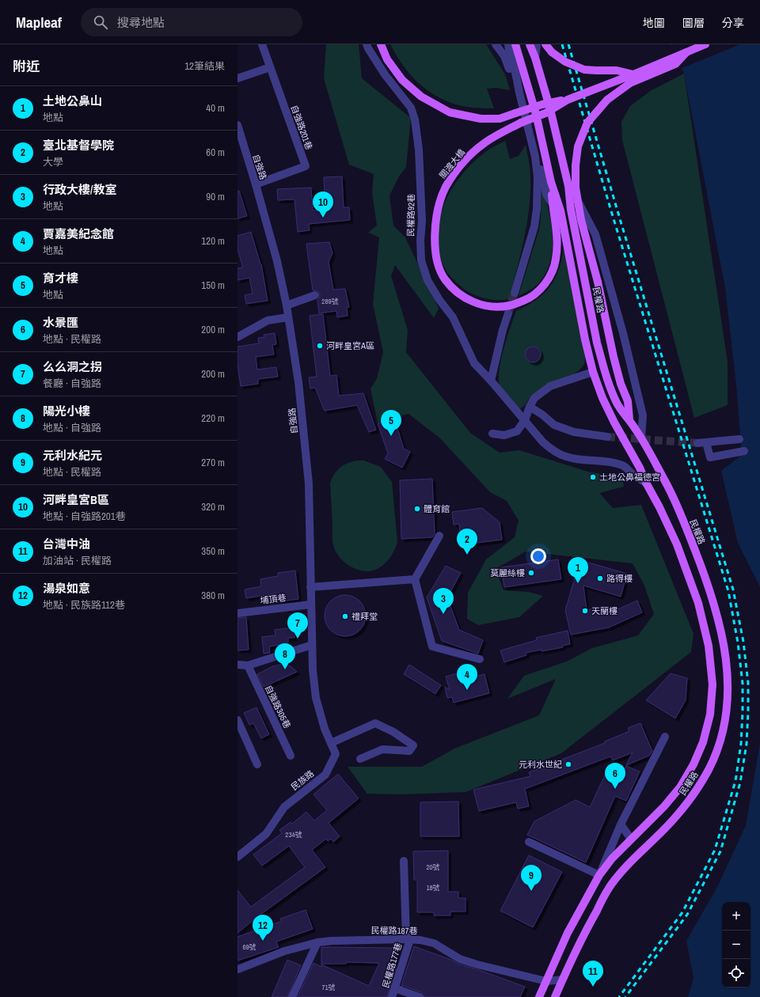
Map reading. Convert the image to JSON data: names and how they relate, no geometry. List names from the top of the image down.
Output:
{
  "streets": {
    "main road": ["關渡大橋", "民權路"],
    "street": [
      "自強路201巷",
      "自強路",
      "民權路92巷",
      "埔頂巷",
      "自強路305巷",
      "民族路",
      "民權路187巷",
      "民權路177巷"
    ]
  },
  "crossings": [
    ["自強路201巷", "自強路"],
    ["關渡大橋", "民權路"],
    ["自強路", "埔頂巷"],
    ["自強路", "民族路"],
    ["民權路92巷", "民權路"],
    ["民權路", "民權路187巷"],
    ["民權路187巷", "民權路177巷"]
  ],
  "places": [
    "河畔皇宮A區",
    "土地公鼻福德宮",
    "體育館",
    "莫麗絲樓",
    "路得樓",
    "天蘭樓",
    "禮拜堂",
    "元利水世紀"
  ],
  "house_numbers": [
    "289號",
    "234號",
    "20號",
    "18號",
    "69號",
    "71號"
  ],
  "page": {
    "header": "Mapleaf",
    "search": "搜尋地點",
    "nav": ["地圖", "圖層", "分享"],
    "heading": ["附近", "12筆結果"],
    "list": [
      {
        "mark": "1",
        "name": "土地公鼻山",
        "note": "地點",
        "value": "40 m"
      },
      {
        "mark": "2",
        "name": "臺北基督學院",
        "note": "大學",
        "value": "60 m"
      },
      {
        "mark": "3",
        "name": "行政大樓/教室",
        "note": "地點",
        "value": "90 m"
      },
      {
        "mark": "4",
        "name": "賈嘉美紀念館",
        "note": "地點",
        "value": "120 m"
      },
      {
        "mark": "5",
        "name": "育才樓",
        "note": "地點",
        "value": "150 m"
      },
      {
        "mark": "6",
        "name": "水景匯",
        "note": "地點 · 民權路",
        "value": "200 m"
      },
      {
        "mark": "7",
        "name": "么么洞之拐",
        "note": "餐廳 · 自強路",
        "value": "200 m"
      },
      {
        "mark": "8",
        "name": "陽光小樓",
        "note": "地點 · 自強路",
        "value": "220 m"
      },
      {
        "mark": "9",
        "name": "元利水紀元",
        "note": "地點 · 民權路",
        "value": "270 m"
      },
      {
        "mark": "10",
        "name": "河畔皇宮B區",
        "note": "地點 · 自強路201巷",
        "value": "320 m"
      },
      {
        "mark": "11",
        "name": "台灣中油",
        "note": "加油站 · 民權路",
        "value": "350 m"
      },
      {
        "mark": "12",
        "name": "湯泉如意",
        "note": "地點 · 民族路112巷",
        "value": "380 m"
      }
    ],
    "pins": [
      "10",
      "5",
      "2",
      "1",
      "3",
      "7",
      "8",
      "4",
      "6",
      "9",
      "12",
      "11"
    ],
    "map_buttons": ["+", "−"]
  }
}
